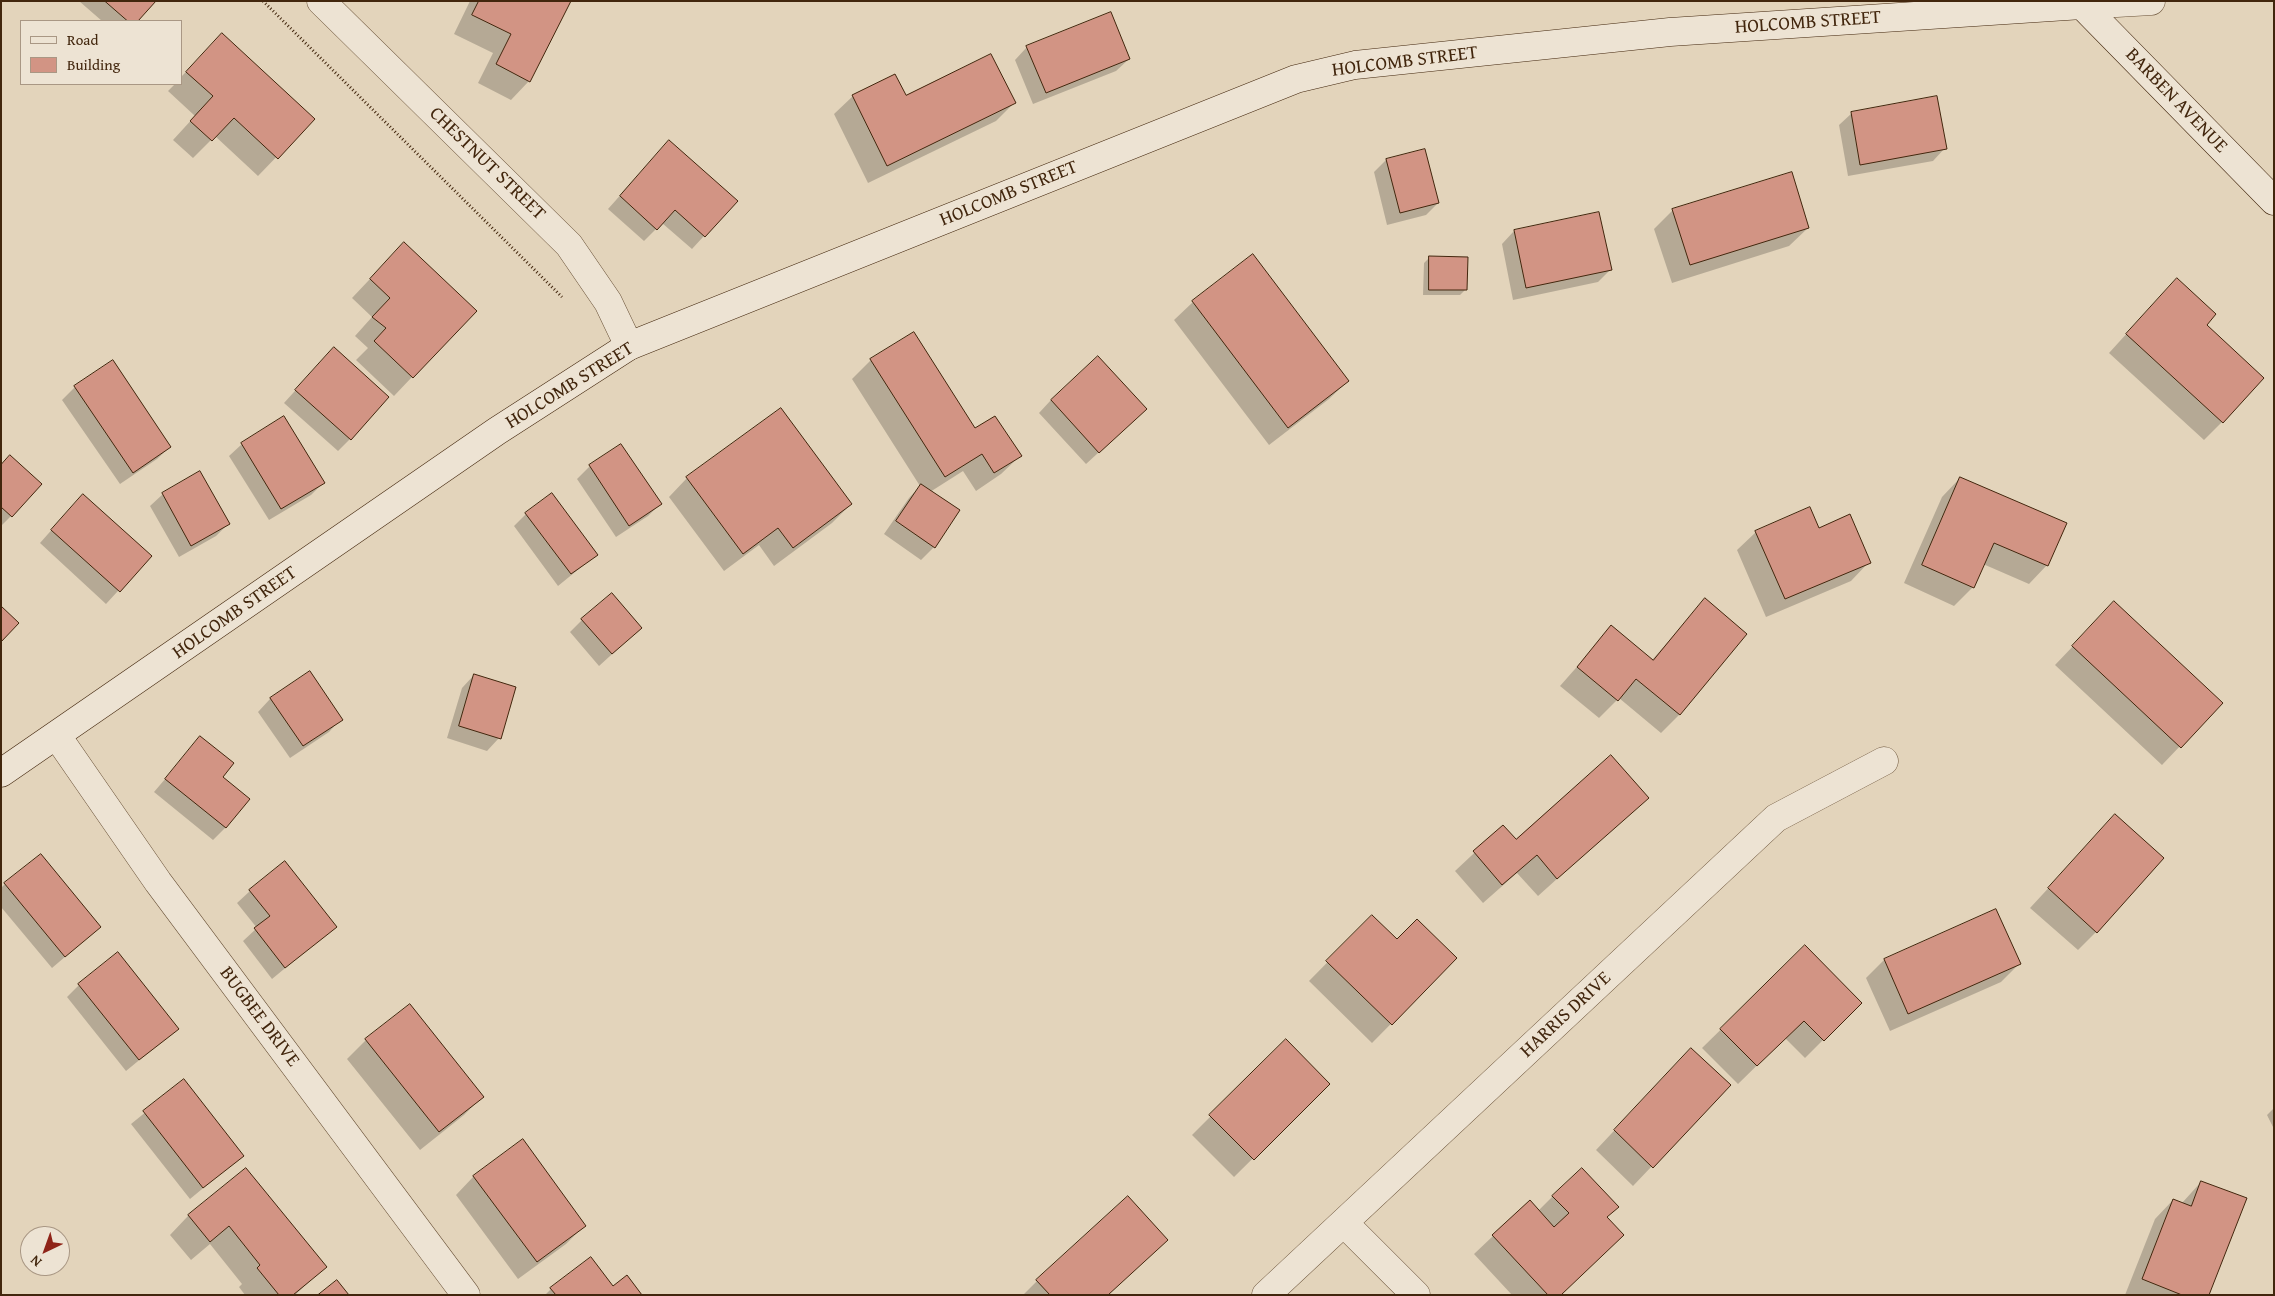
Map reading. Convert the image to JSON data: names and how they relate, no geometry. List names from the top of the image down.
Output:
{
  "streets": {
    "street": [
      "HOLCOMB STREET",
      "BARBEN AVENUE",
      "CHESTNUT STREET",
      "HARRIS DRIVE",
      "BUGBEE DRIVE"
    ]
  },
  "crossings": [
    ["HOLCOMB STREET", "BARBEN AVENUE"],
    ["HOLCOMB STREET", "CHESTNUT STREET"],
    ["HOLCOMB STREET", "BUGBEE DRIVE"]
  ],
  "legend": ["Road", "Building"],
  "north": "bottom left"
}
